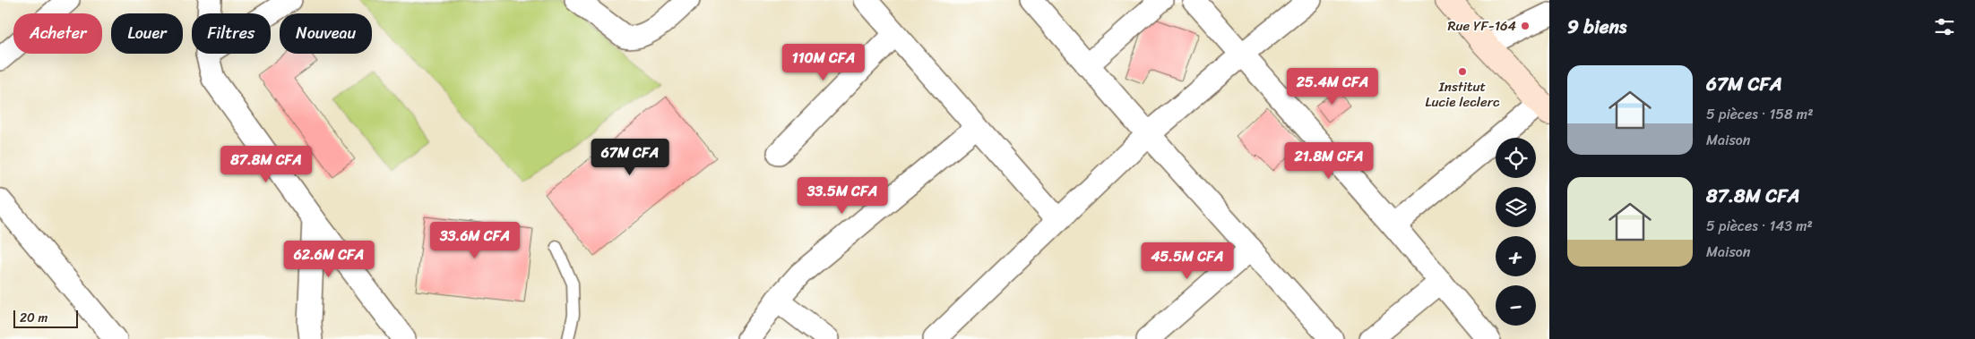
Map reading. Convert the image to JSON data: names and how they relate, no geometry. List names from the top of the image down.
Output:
{
  "places": ["Rue YF-164", "Institut Lucie leclerc"],
  "scale_bar": "20 m",
  "page": {
    "heading": "9 biens",
    "chip": [
      "Acheter",
      "Louer",
      "Filtres",
      "Nouveau"
    ],
    "price": [
      "110M CFA",
      "25.4M CFA",
      "67M CFA",
      "21.8M CFA",
      "87.8M CFA",
      "33.5M CFA",
      "33.6M CFA",
      "62.6M CFA",
      "45.5M CFA"
    ],
    "list": [
      {
        "name": "67M CFA",
        "note": "5 pièces · 158 m² · Maison"
      },
      {
        "name": "87.8M CFA",
        "note": "5 pièces · 143 m² · Maison"
      }
    ],
    "map_buttons": ["+", "−"],
    "scale": "20 m"
  }
}
